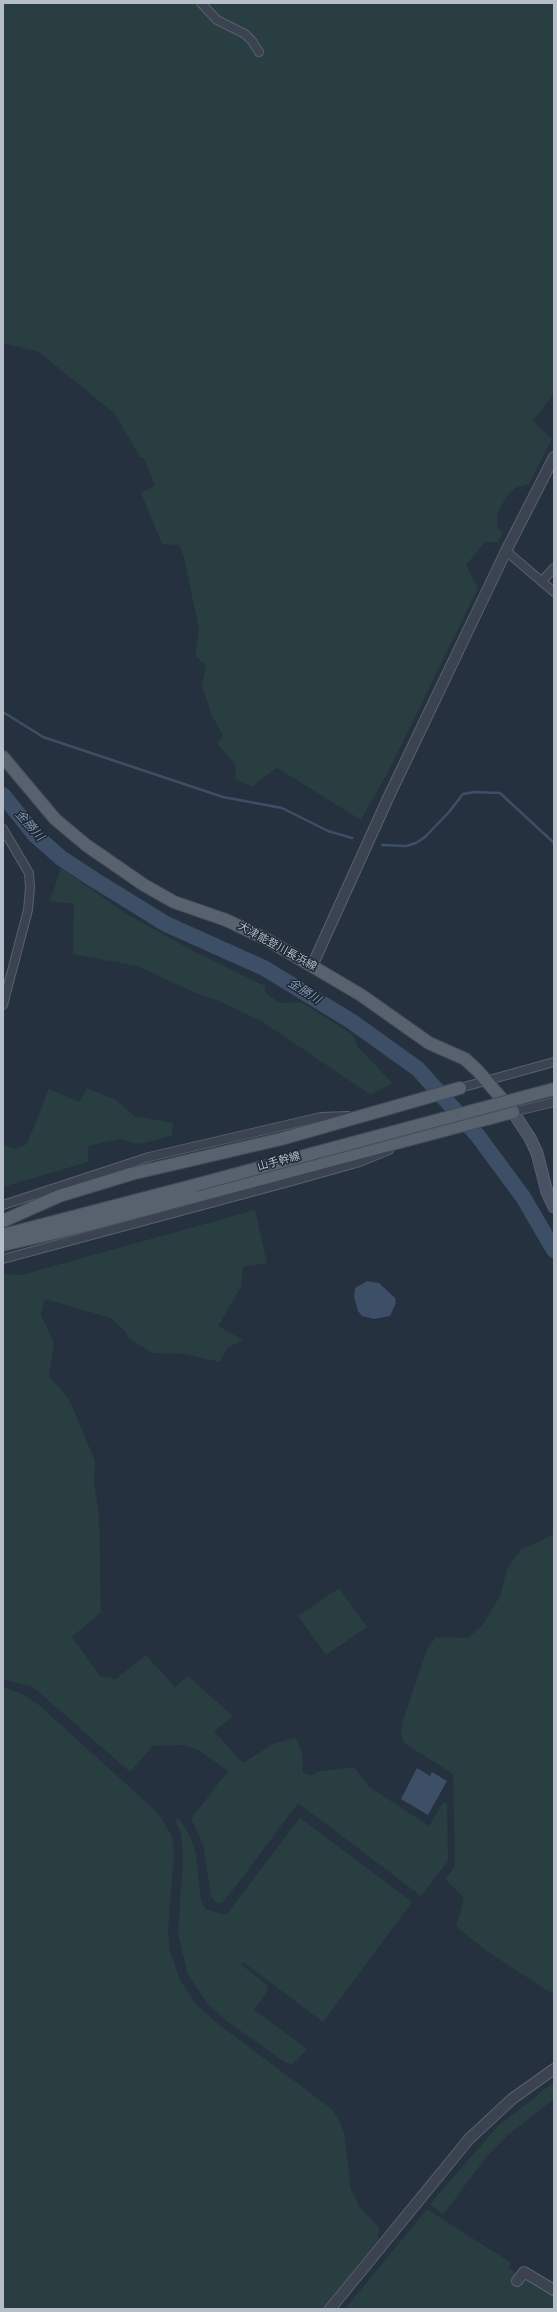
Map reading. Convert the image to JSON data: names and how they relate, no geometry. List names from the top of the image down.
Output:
{
  "streets": {
    "main road": ["大津能登川長浜線", "山手幹線"]
  },
  "water": ["金勝川"]
}
